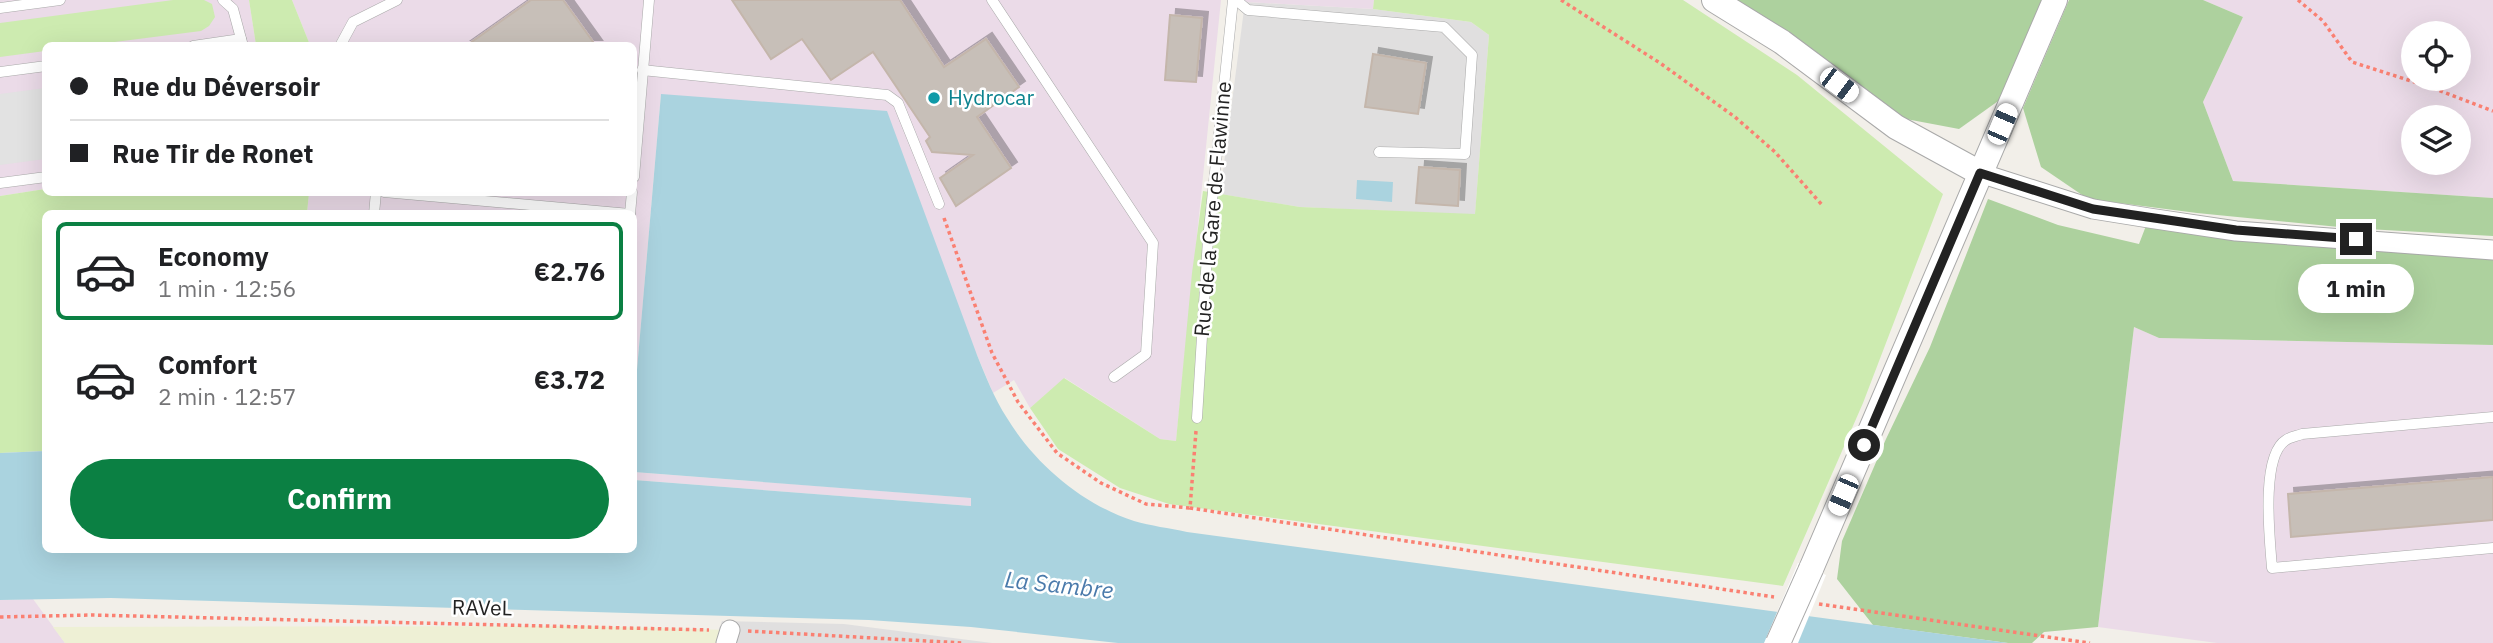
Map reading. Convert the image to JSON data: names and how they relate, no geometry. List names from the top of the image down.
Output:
{
  "streets": {
    "lane": ["Rue de la Gare de Flawinne"],
    "path": ["RAVeL"]
  },
  "water": ["La Sambre"],
  "places": ["Hydrocar"],
  "page": {
    "banner": ["Rue du Déversoir", "Rue Tir de Ronet"],
    "list": [
      {
        "name": "Economy",
        "note": "1 min · 12:56",
        "value": "€2.76"
      },
      {
        "name": "Comfort",
        "note": "2 min · 12:57",
        "value": "€3.72"
      }
    ],
    "bubble": "1 min",
    "buttons": "Confirm"
  }
}
